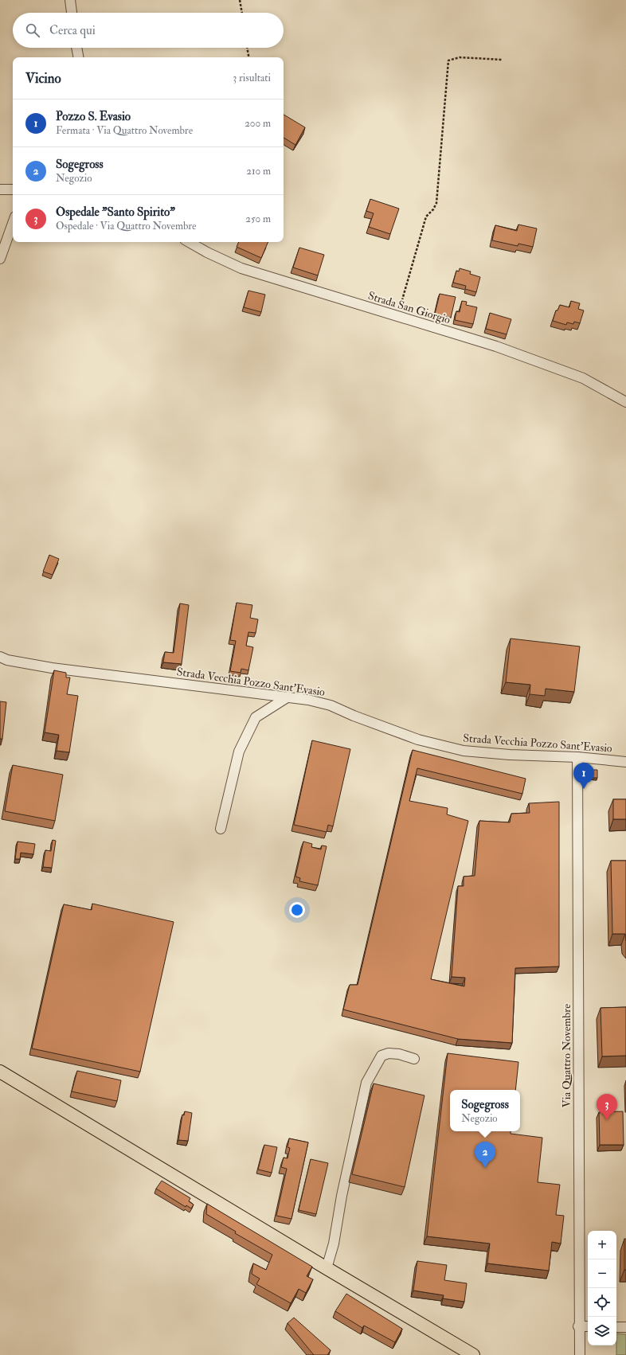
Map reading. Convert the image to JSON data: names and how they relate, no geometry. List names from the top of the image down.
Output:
{
  "streets": {
    "street": ["Strada San Giorgio", "Strada Vecchia Pozzo Sant'Evasio", "Via Quattro Novembre"]
  },
  "crossings": [
    ["Strada Vecchia Pozzo Sant'Evasio", "Via Quattro Novembre"]
  ],
  "page": {
    "search": "Cerca qui",
    "heading": ["Vicino", "3 risultati"],
    "list": [
      {
        "mark": "1",
        "name": "Pozzo S. Evasio",
        "note": "Fermata · Via Quattro Novembre",
        "value": "200 m"
      },
      {
        "mark": "2",
        "name": "Sogegross",
        "note": "Negozio",
        "value": "210 m"
      },
      {
        "mark": "3",
        "name": "Ospedale \"Santo Spirito\"",
        "note": "Ospedale · Via Quattro Novembre",
        "value": "250 m"
      }
    ],
    "pins": ["1", "3", "2"],
    "popup": ["Sogegross", "Negozio"],
    "map_buttons": ["+", "−"]
  }
}
